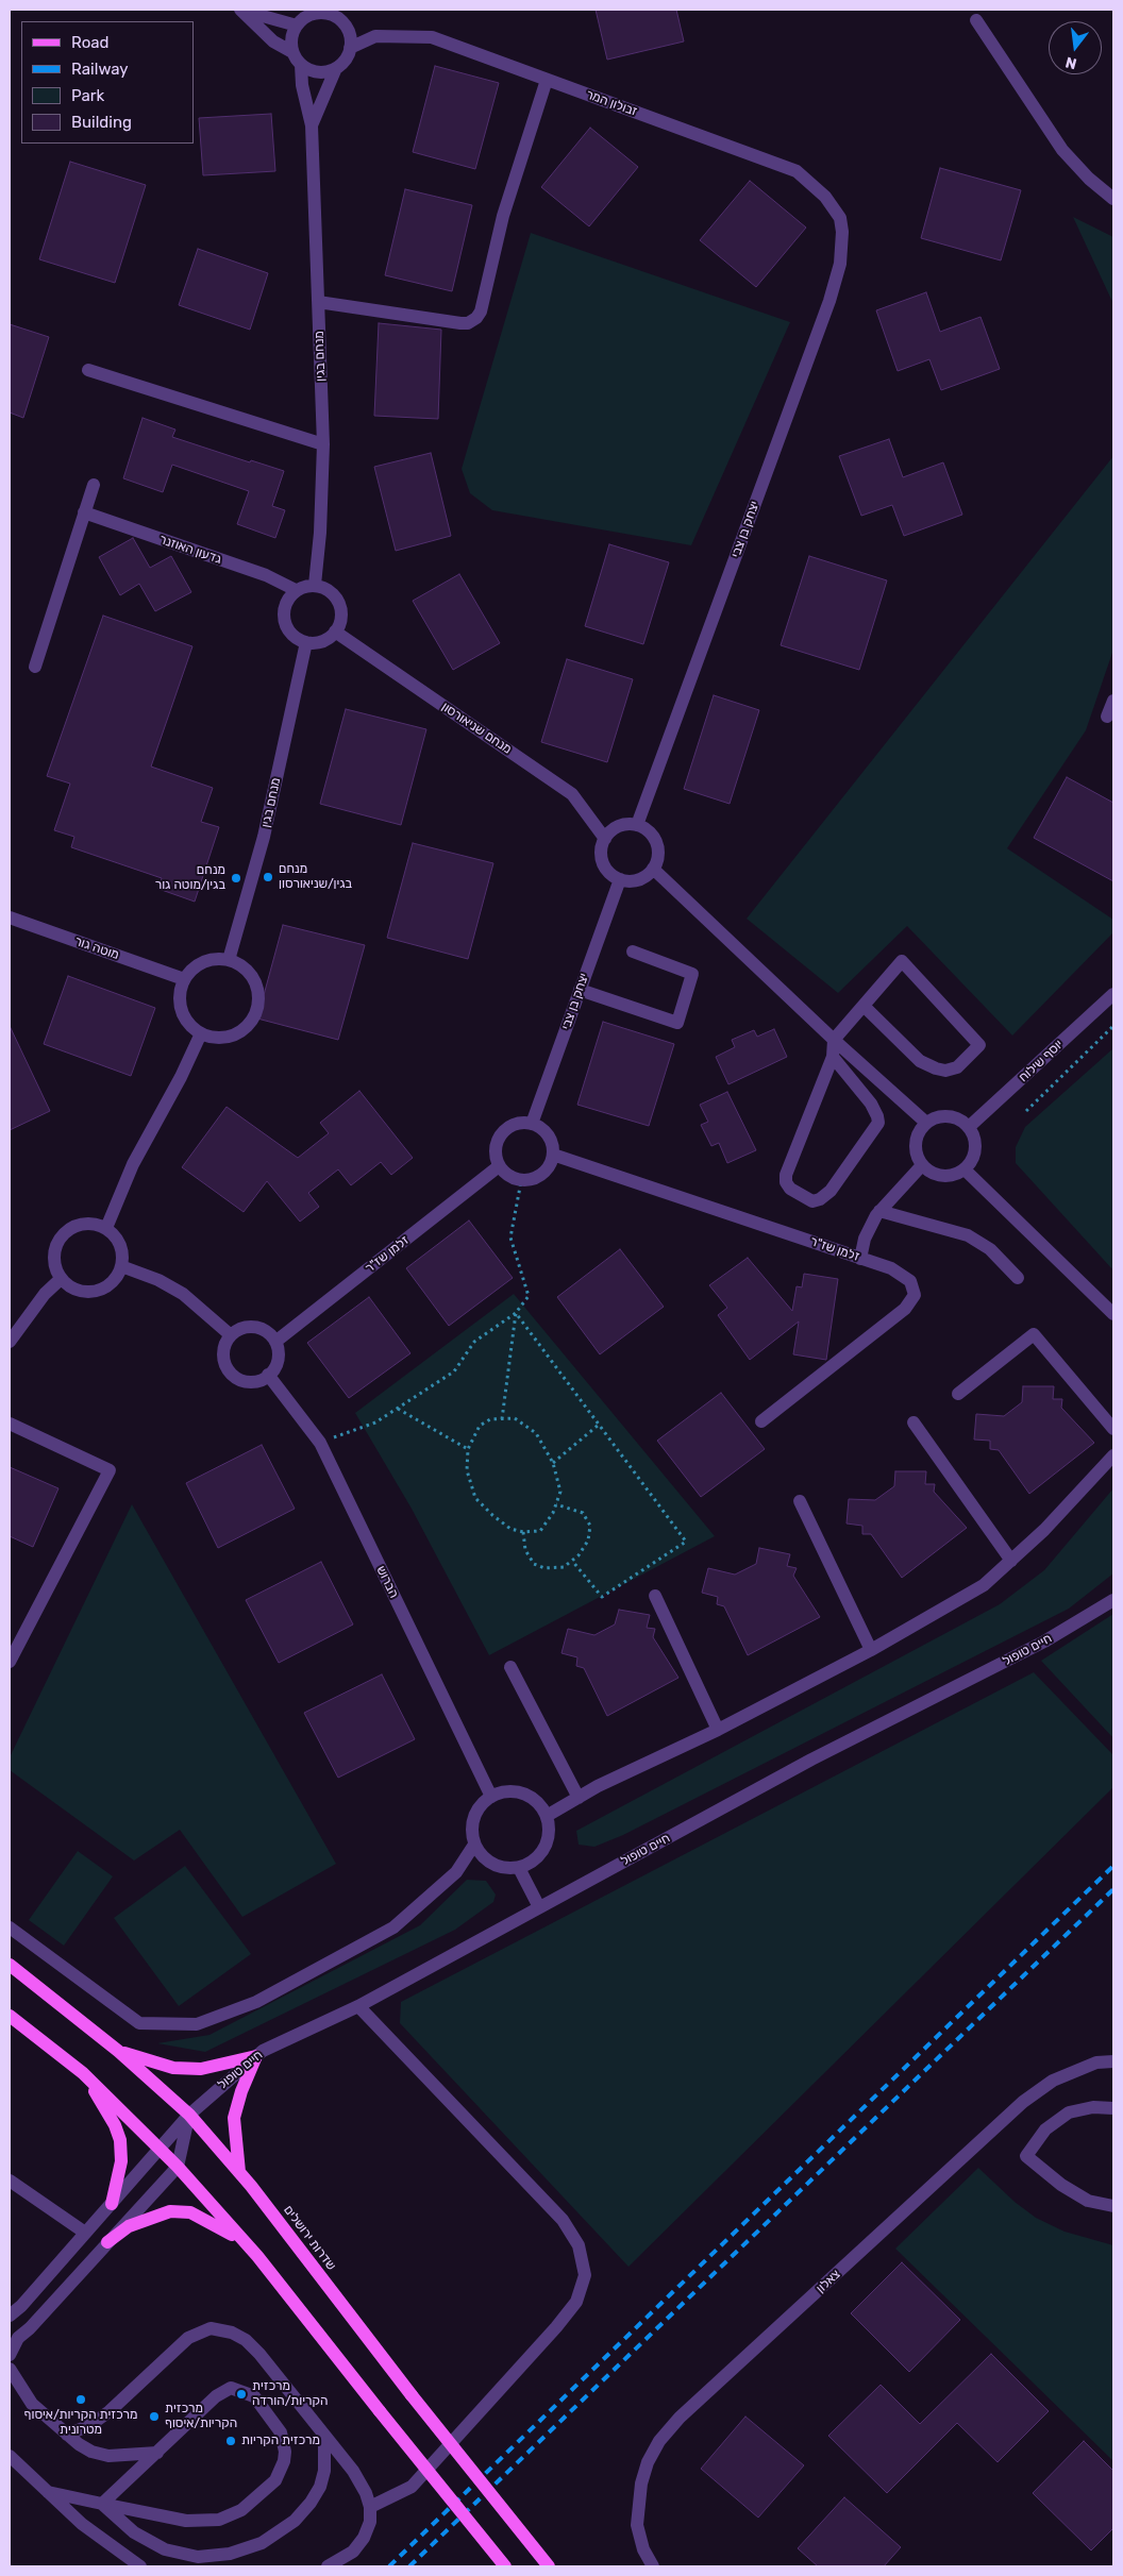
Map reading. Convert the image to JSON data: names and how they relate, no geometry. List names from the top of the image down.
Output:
{
  "streets": {
    "main road": ["שדרות ירושלים"],
    "street": [
      "זבולון המר",
      "מנחם בגין",
      "יצחק בן צבי",
      "גדעון האוזנר",
      "מנחם שניאורסון",
      "מוטה גור",
      "יוסף שילוח",
      "זלמן שז\"ר",
      "הברוש",
      "חיים טופול",
      "צאלון"
    ]
  },
  "crossings": [
    ["זבולון המר", "מנחם בגין"],
    ["זבולון המר", "יצחק בן צבי"],
    ["מנחם בגין", "גדעון האוזנר"],
    ["מנחם בגין", "מנחם שניאורסון"],
    ["מנחם בגין", "מוטה גור"],
    ["יצחק בן צבי", "מנחם שניאורסון"],
    ["יצחק בן צבי", "זלמן שז\"ר"],
    ["גדעון האוזנר", "מנחם שניאורסון"],
    ["זלמן שז\"ר", "הברוש"],
    ["חיים טופול", "שדרות ירושלים"]
  ],
  "places": [
    "מנחם בגין/שניאורסון",
    "מנחם בגין/מוטה גור",
    "מרכזית הקריות/הורדה",
    "מרכזית הקריות/איסוף מטרונית",
    "מרכזית הקריות/איסוף",
    "מרכזית הקריות"
  ],
  "legend": [
    "Road",
    "Railway",
    "Park",
    "Building"
  ],
  "north": "bottom"
}
